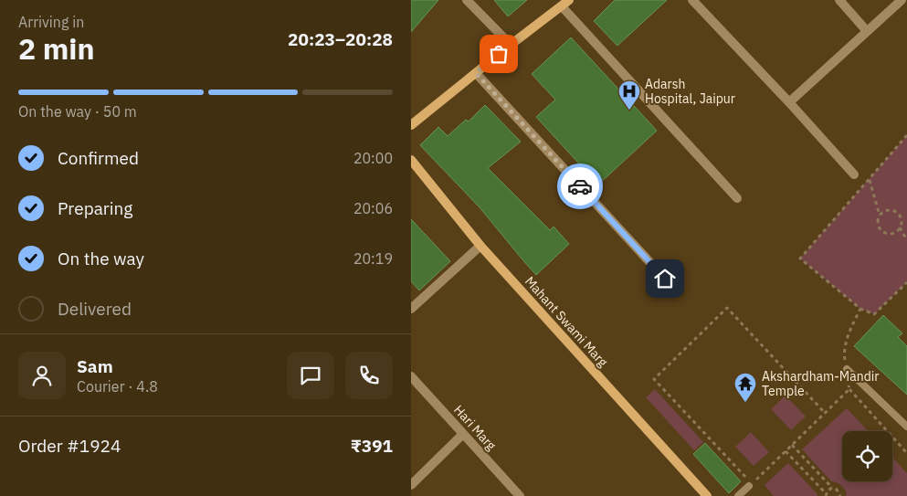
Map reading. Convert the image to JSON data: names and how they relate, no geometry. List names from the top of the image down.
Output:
{
  "streets": {
    "street": ["Mahant Swami Marg", "Hari Marg"]
  },
  "places": {
    "hospital": ["Adarsh Hospital, Jaipur"],
    "temple": ["Akshardham-Mandir Temple"]
  },
  "page": {
    "heading": ["2 min", "Arriving in", "20:23–20:28"],
    "panel": [
      "Sam",
      "Courier · 4.8",
      "Order #1924",
      "₹391"
    ],
    "bar": "On the way · 50 m",
    "list": [
      ["Confirmed", "20:00"],
      ["Preparing", "20:06"],
      ["On the way", "20:19"],
      "Delivered"
    ]
  }
}
